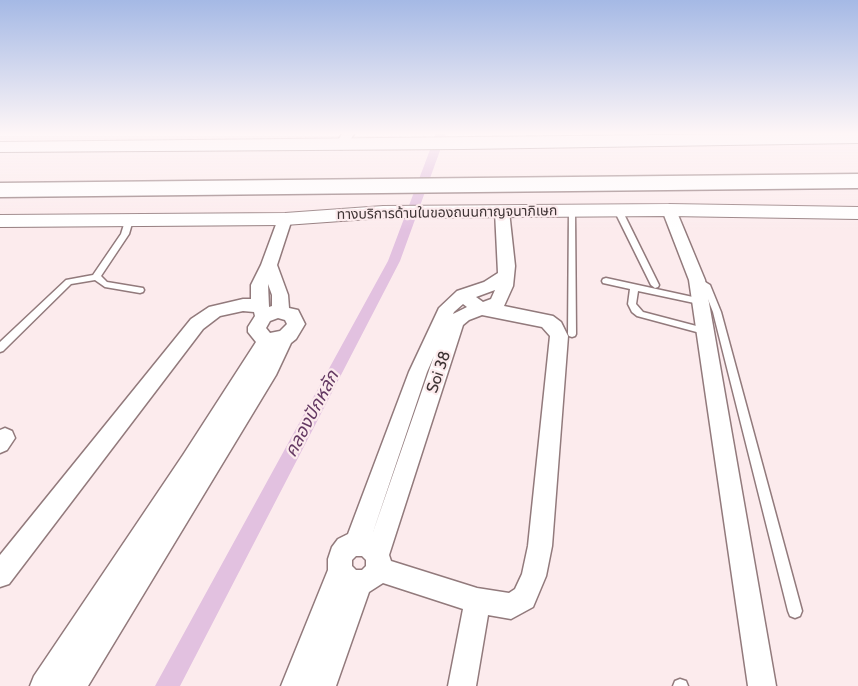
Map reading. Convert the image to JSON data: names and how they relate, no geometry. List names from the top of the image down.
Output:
{
  "streets": {
    "main road": ["ทางบริการด้านในของถนนกาญจนาภิเษก"],
    "street": ["Soi 38"]
  },
  "crossings": [
    ["ทางบริการด้านในของถนนกาญจนาภิเษก", "Soi 38"]
  ],
  "water": ["คลองปักหลัก"]
}
